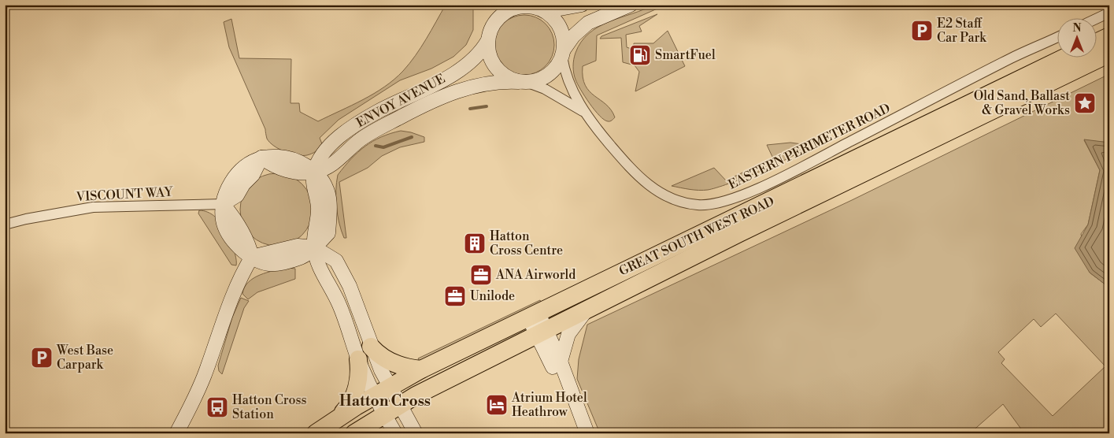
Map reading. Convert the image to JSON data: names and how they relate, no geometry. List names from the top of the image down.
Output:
{
  "streets": {
    "highway": ["GREAT SOUTH WEST ROAD"],
    "street": ["ENVOY AVENUE", "EASTERN PERIMETER ROAD", "VISCOUNT WAY"]
  },
  "crossings": [
    ["ENVOY AVENUE", "EASTERN PERIMETER ROAD"]
  ],
  "districts": ["Hatton Cross"],
  "places": {
    "parking": ["E2 Staff Car Park", "West Base Carpark"],
    "fuel station": ["SmartFuel"],
    "place": ["Old Sand, Ballast & Gravel Works"],
    "building": ["Hatton Cross Centre"],
    "office": ["ANA Airworld", "Unilode"],
    "hotel": ["Atrium Hotel Heathrow"],
    "bus stop": ["Hatton Cross Station"]
  },
  "north": "top"
}
